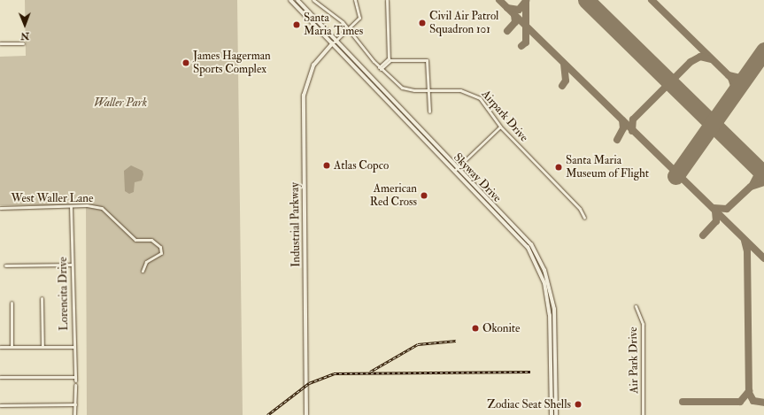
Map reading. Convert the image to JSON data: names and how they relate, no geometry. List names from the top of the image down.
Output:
{
  "streets": {
    "main road": ["Skyway Drive"],
    "street": [
      "Airpark Drive",
      "West Waller Lane",
      "Industrial Parkway",
      "Lorencita Drive",
      "Air Park Drive"
    ]
  },
  "crossings": [
    ["Skyway Drive", "Industrial Parkway"],
    ["West Waller Lane", "Lorencita Drive"]
  ],
  "parks": ["Waller Park"],
  "places": [
    "Civil Air Patrol Squadron 101",
    "Santa Maria Times",
    "James Hagerman Sports Complex",
    "Atlas Copco",
    "Santa Maria Museum of Flight",
    "American Red Cross",
    "Okonite",
    "Zodiac Seat Shells"
  ],
  "north": "bottom"
}
